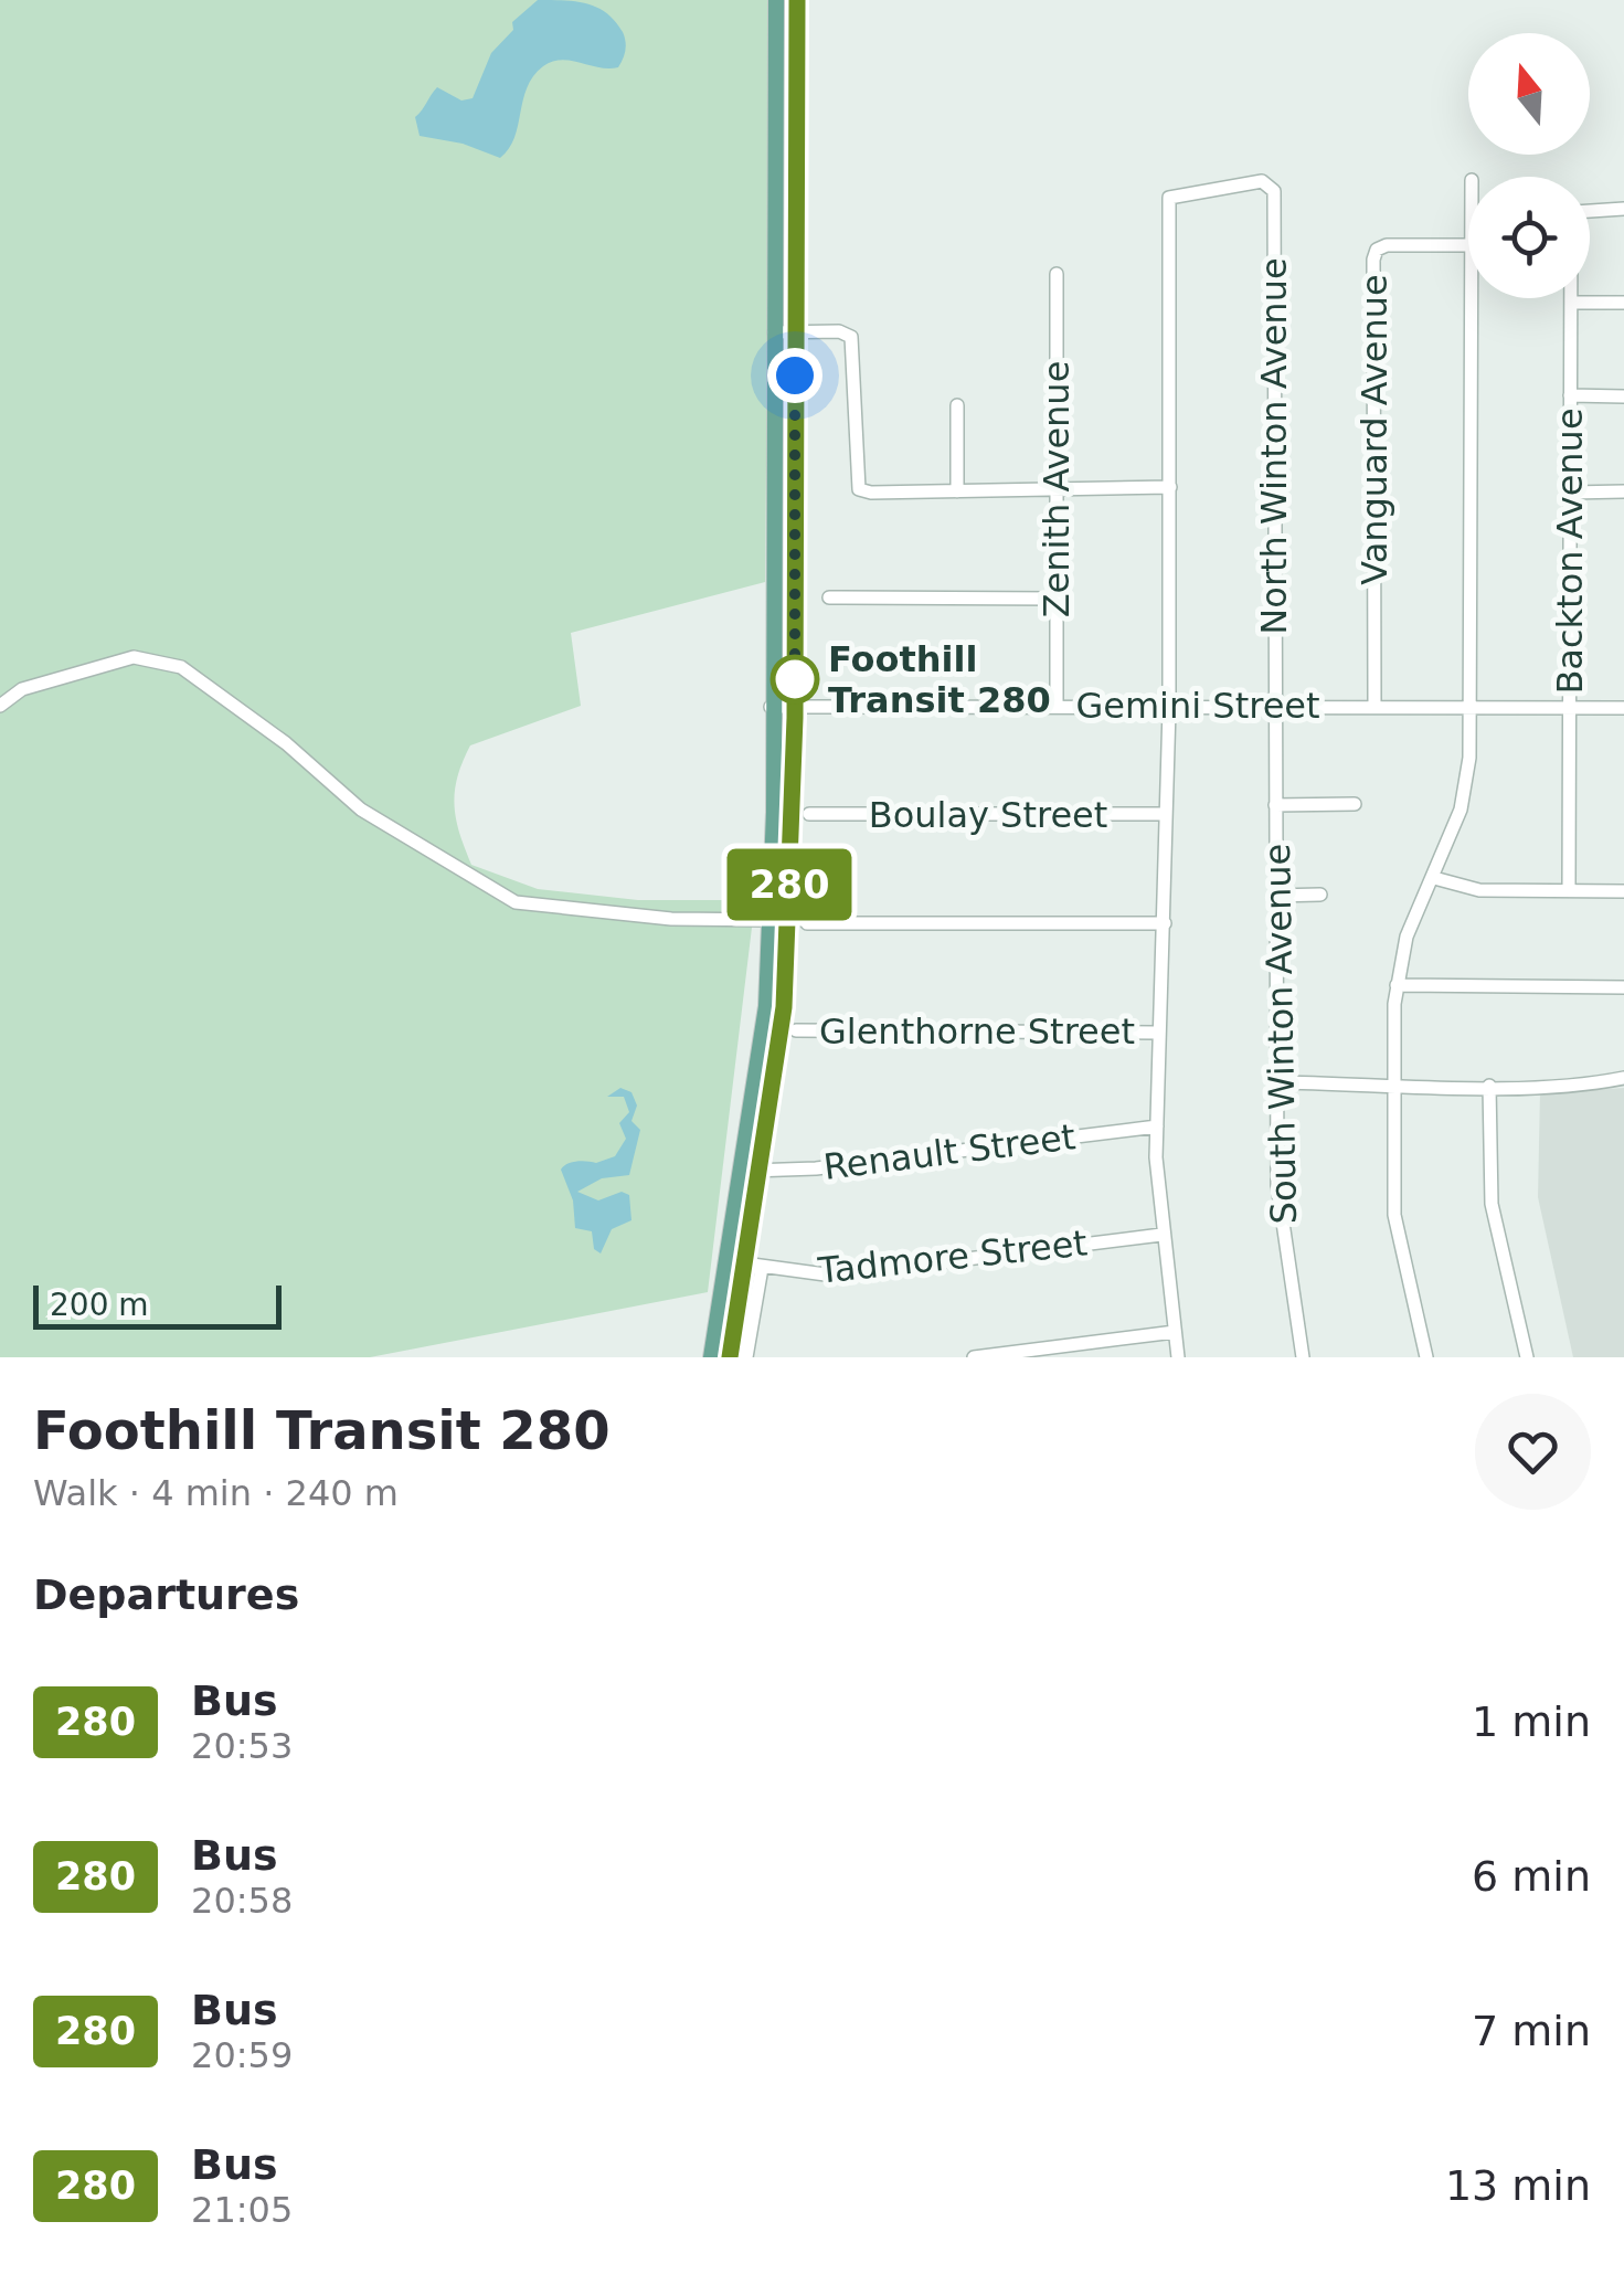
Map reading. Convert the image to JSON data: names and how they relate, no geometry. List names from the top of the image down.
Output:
{
  "streets": {
    "street": [
      "Vanguard Avenue",
      "North Winton Avenue",
      "Zenith Avenue",
      "Backton Avenue",
      "Gemini Street",
      "Boulay Street",
      "Glenthorne Street",
      "South Winton Avenue",
      "Renault Street",
      "Tadmore Street"
    ]
  },
  "crossings": [
    ["Vanguard Avenue", "Gemini Street"],
    ["North Winton Avenue", "Gemini Street"],
    ["North Winton Avenue", "South Winton Avenue"],
    ["Zenith Avenue", "Gemini Street"],
    ["Backton Avenue", "Gemini Street"],
    ["Gemini Street", "South Winton Avenue"]
  ],
  "places": ["Foothill Transit 280"],
  "lines": ["bus line 280"],
  "scale_bar": "200 m",
  "north": "top",
  "page": {
    "on_map": "280",
    "scale": "200 m",
    "heading": [
      ["Foothill Transit 280", "Walk · 4 min · 240 m"],
      "Departures"
    ],
    "list": [
      {
        "mark": "280",
        "name": "Bus",
        "note": "20:53",
        "value": "1 min"
      },
      {
        "mark": "280",
        "name": "Bus",
        "note": "20:58",
        "value": "6 min"
      },
      {
        "mark": "280",
        "name": "Bus",
        "note": "20:59",
        "value": "7 min"
      },
      {
        "mark": "280",
        "name": "Bus",
        "note": "21:05",
        "value": "13 min"
      }
    ]
  }
}
